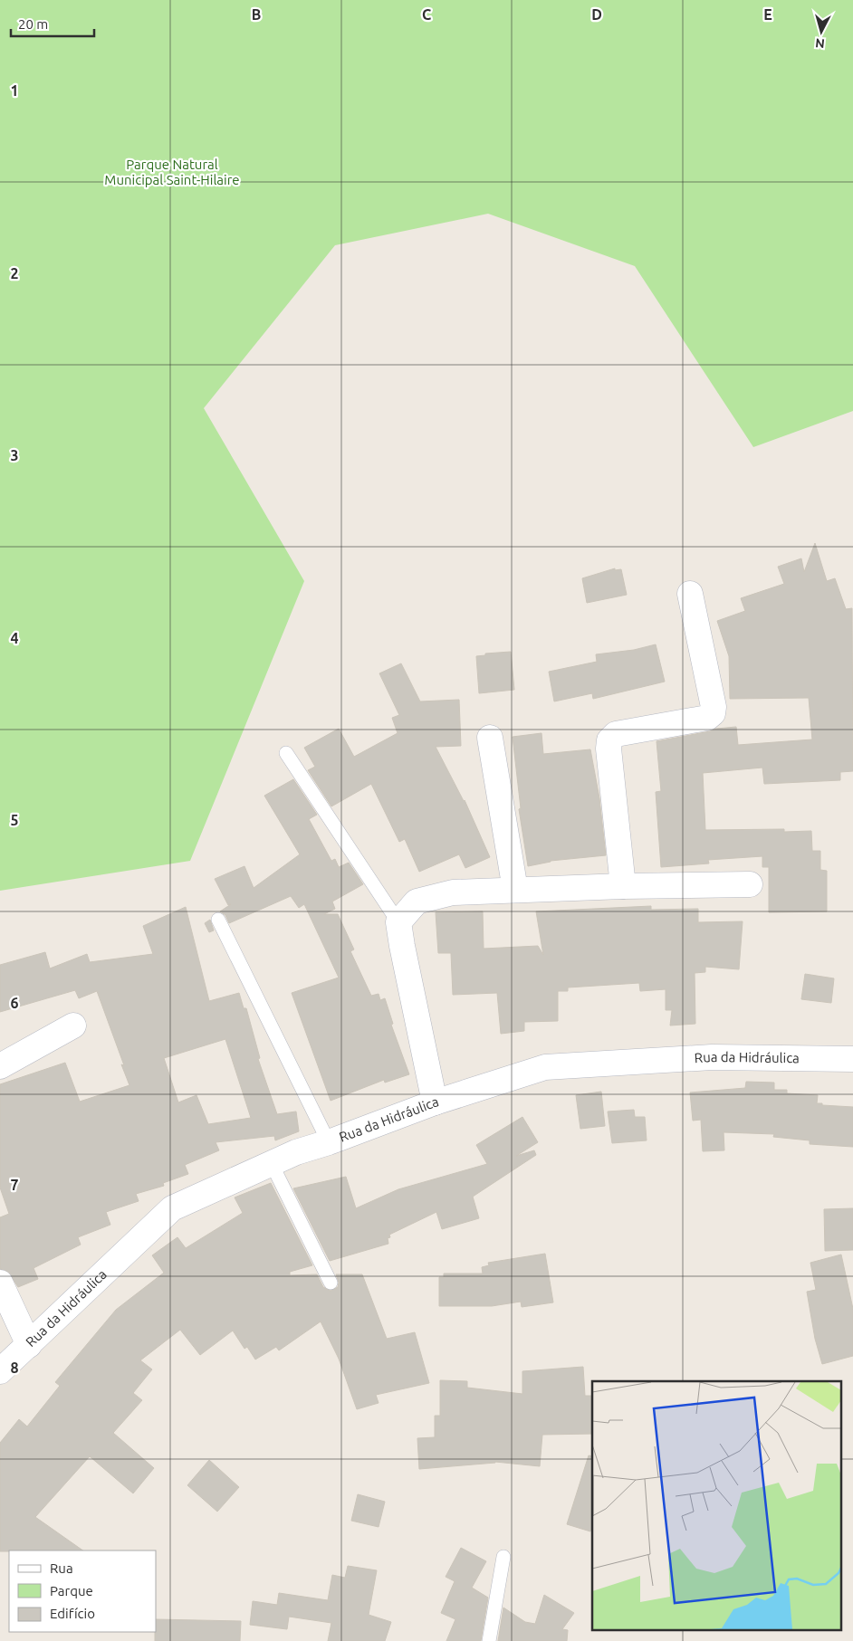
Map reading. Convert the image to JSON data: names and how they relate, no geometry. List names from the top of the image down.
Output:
{
  "streets": {
    "street": ["Rua da Hidráulica"]
  },
  "parks": ["Parque Natural Municipal Saint-Hilaire"],
  "legend": ["Rua", "Parque", "Edifício"],
  "scale_bar": "20 m",
  "north": "bottom",
  "grid": {
    "columns": [
      "B",
      "C",
      "D",
      "E"
    ],
    "rows": [
      "1",
      "2",
      "3",
      "4",
      "5",
      "6",
      "7",
      "8"
    ]
  }
}
